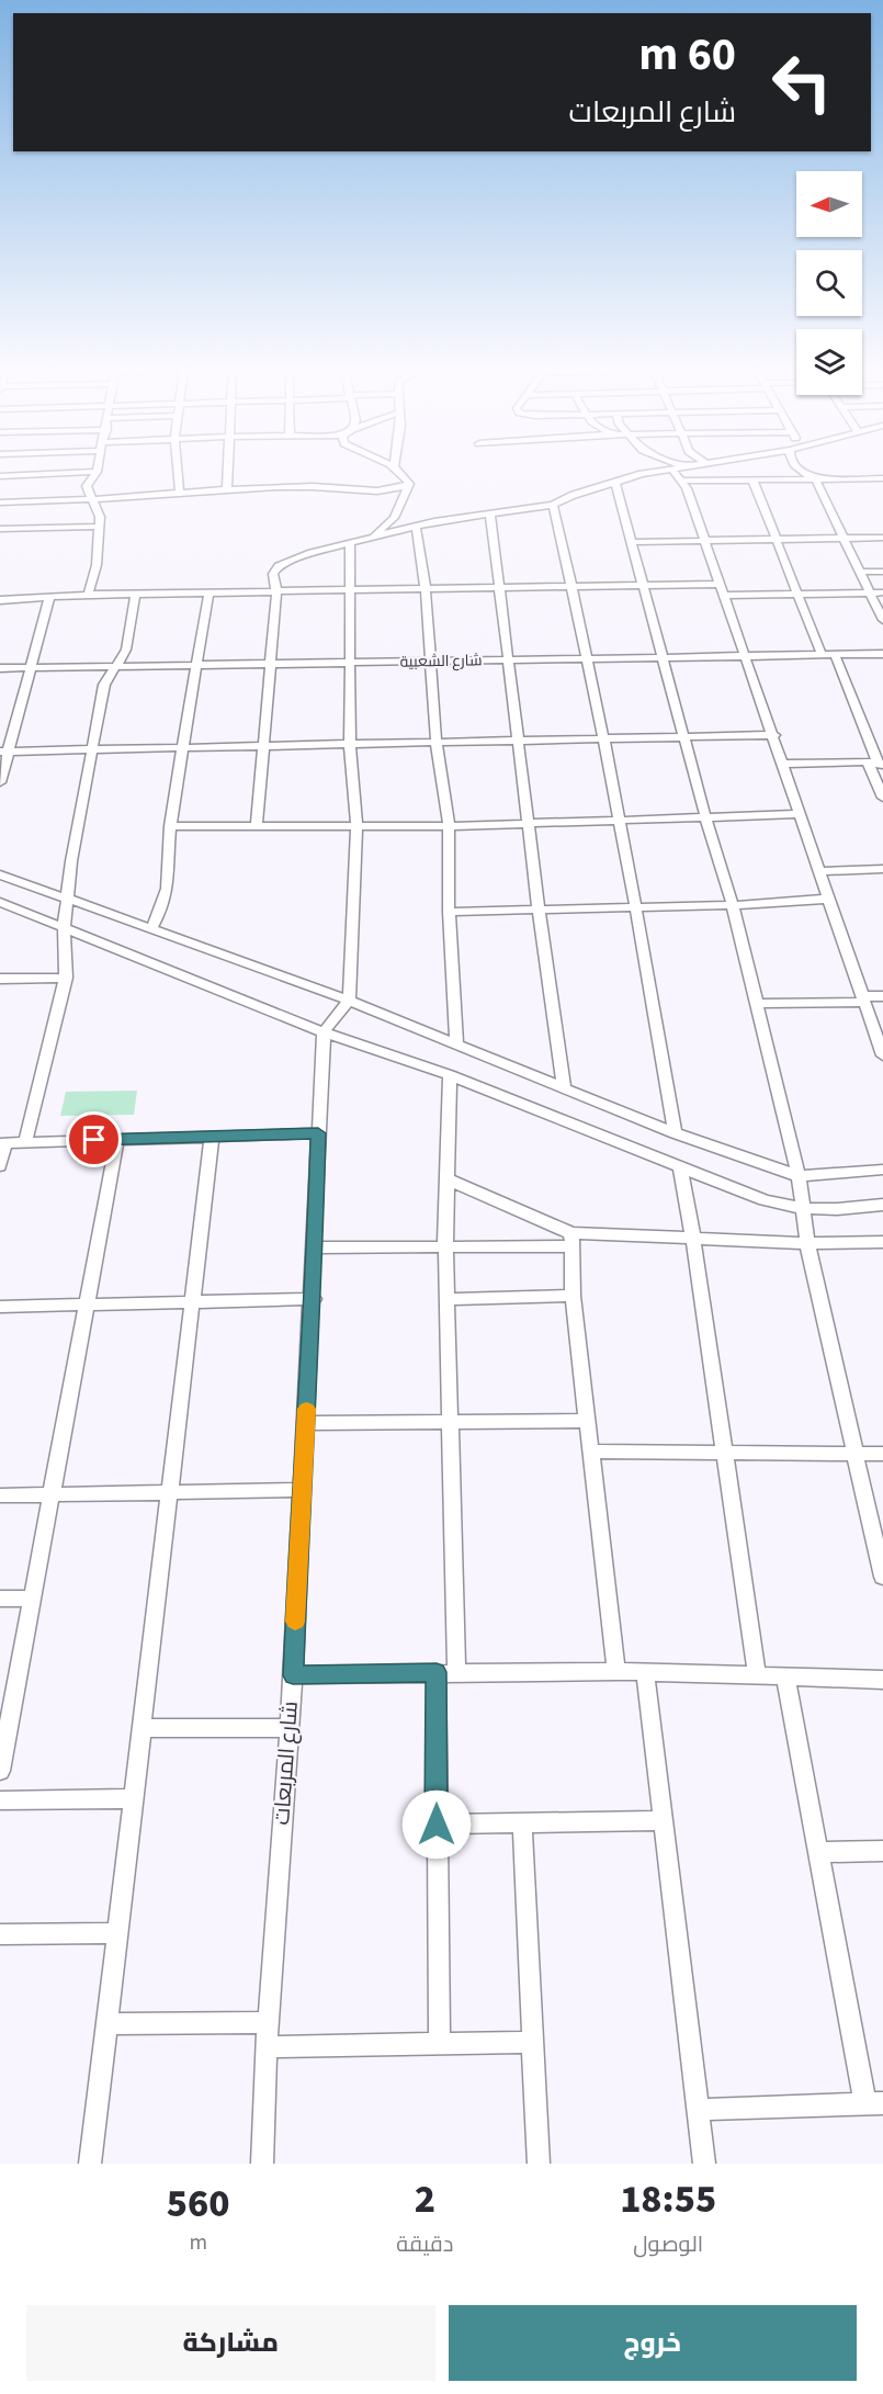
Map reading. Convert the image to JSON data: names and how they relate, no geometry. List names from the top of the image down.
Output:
{
  "streets": {
    "street": ["شارع الشعبية", "شارع المربعات"]
  },
  "north": "left",
  "page": {
    "turn": ["60 m", "شارع المربعات"],
    "eta": [
      "18:55",
      "الوصول",
      "2",
      "دقيقة",
      "560",
      "m"
    ],
    "buttons": ["خروج", "مشاركة"]
  }
}
